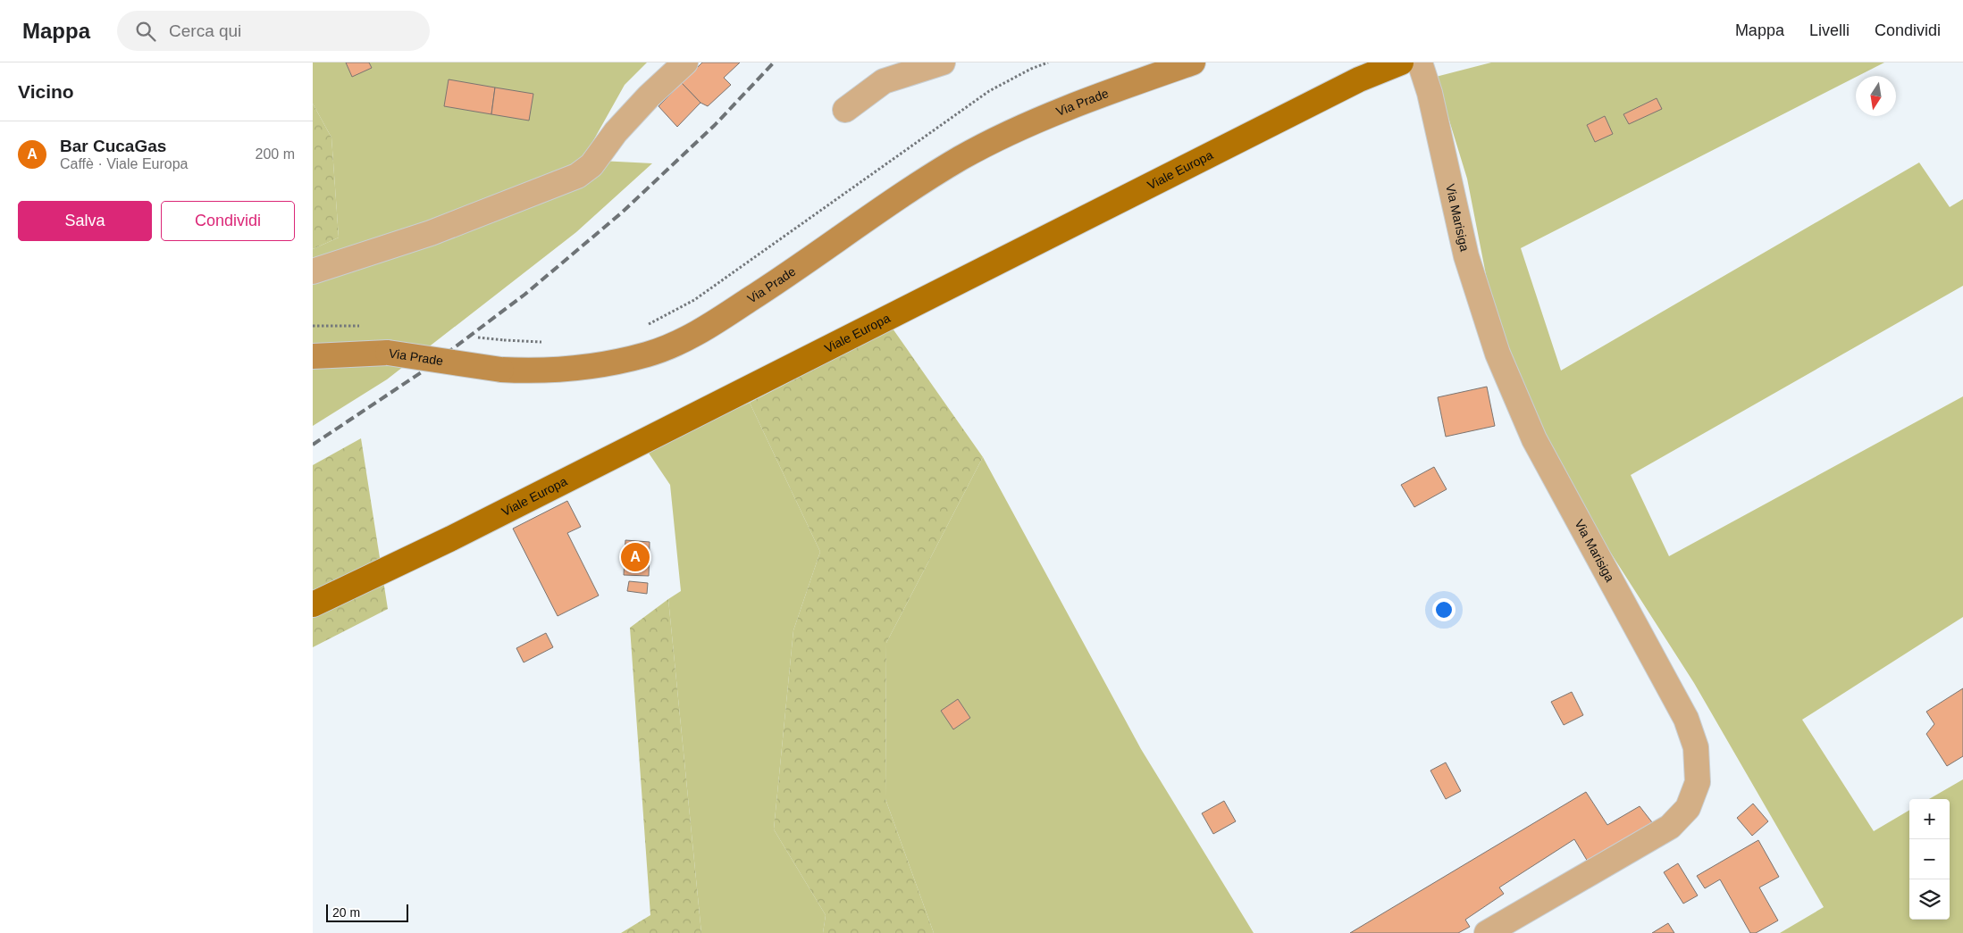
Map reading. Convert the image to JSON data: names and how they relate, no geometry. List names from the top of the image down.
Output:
{
  "streets": {
    "main road": ["Via Prade", "Viale Europa"],
    "street": ["Via Marisiga"]
  },
  "scale_bar": "20 m",
  "north": "bottom",
  "page": {
    "header": "Mappa",
    "search": "Cerca qui",
    "nav": ["Mappa", "Livelli", "Condividi"],
    "heading": "Vicino",
    "list": [
      {
        "mark": "A",
        "name": "Bar CucaGas",
        "note": "Caffè · Viale Europa",
        "value": "200 m"
      }
    ],
    "buttons": ["Salva", "Condividi"],
    "pins": "A",
    "map_buttons": ["+", "−"],
    "scale": "20 m"
  }
}
